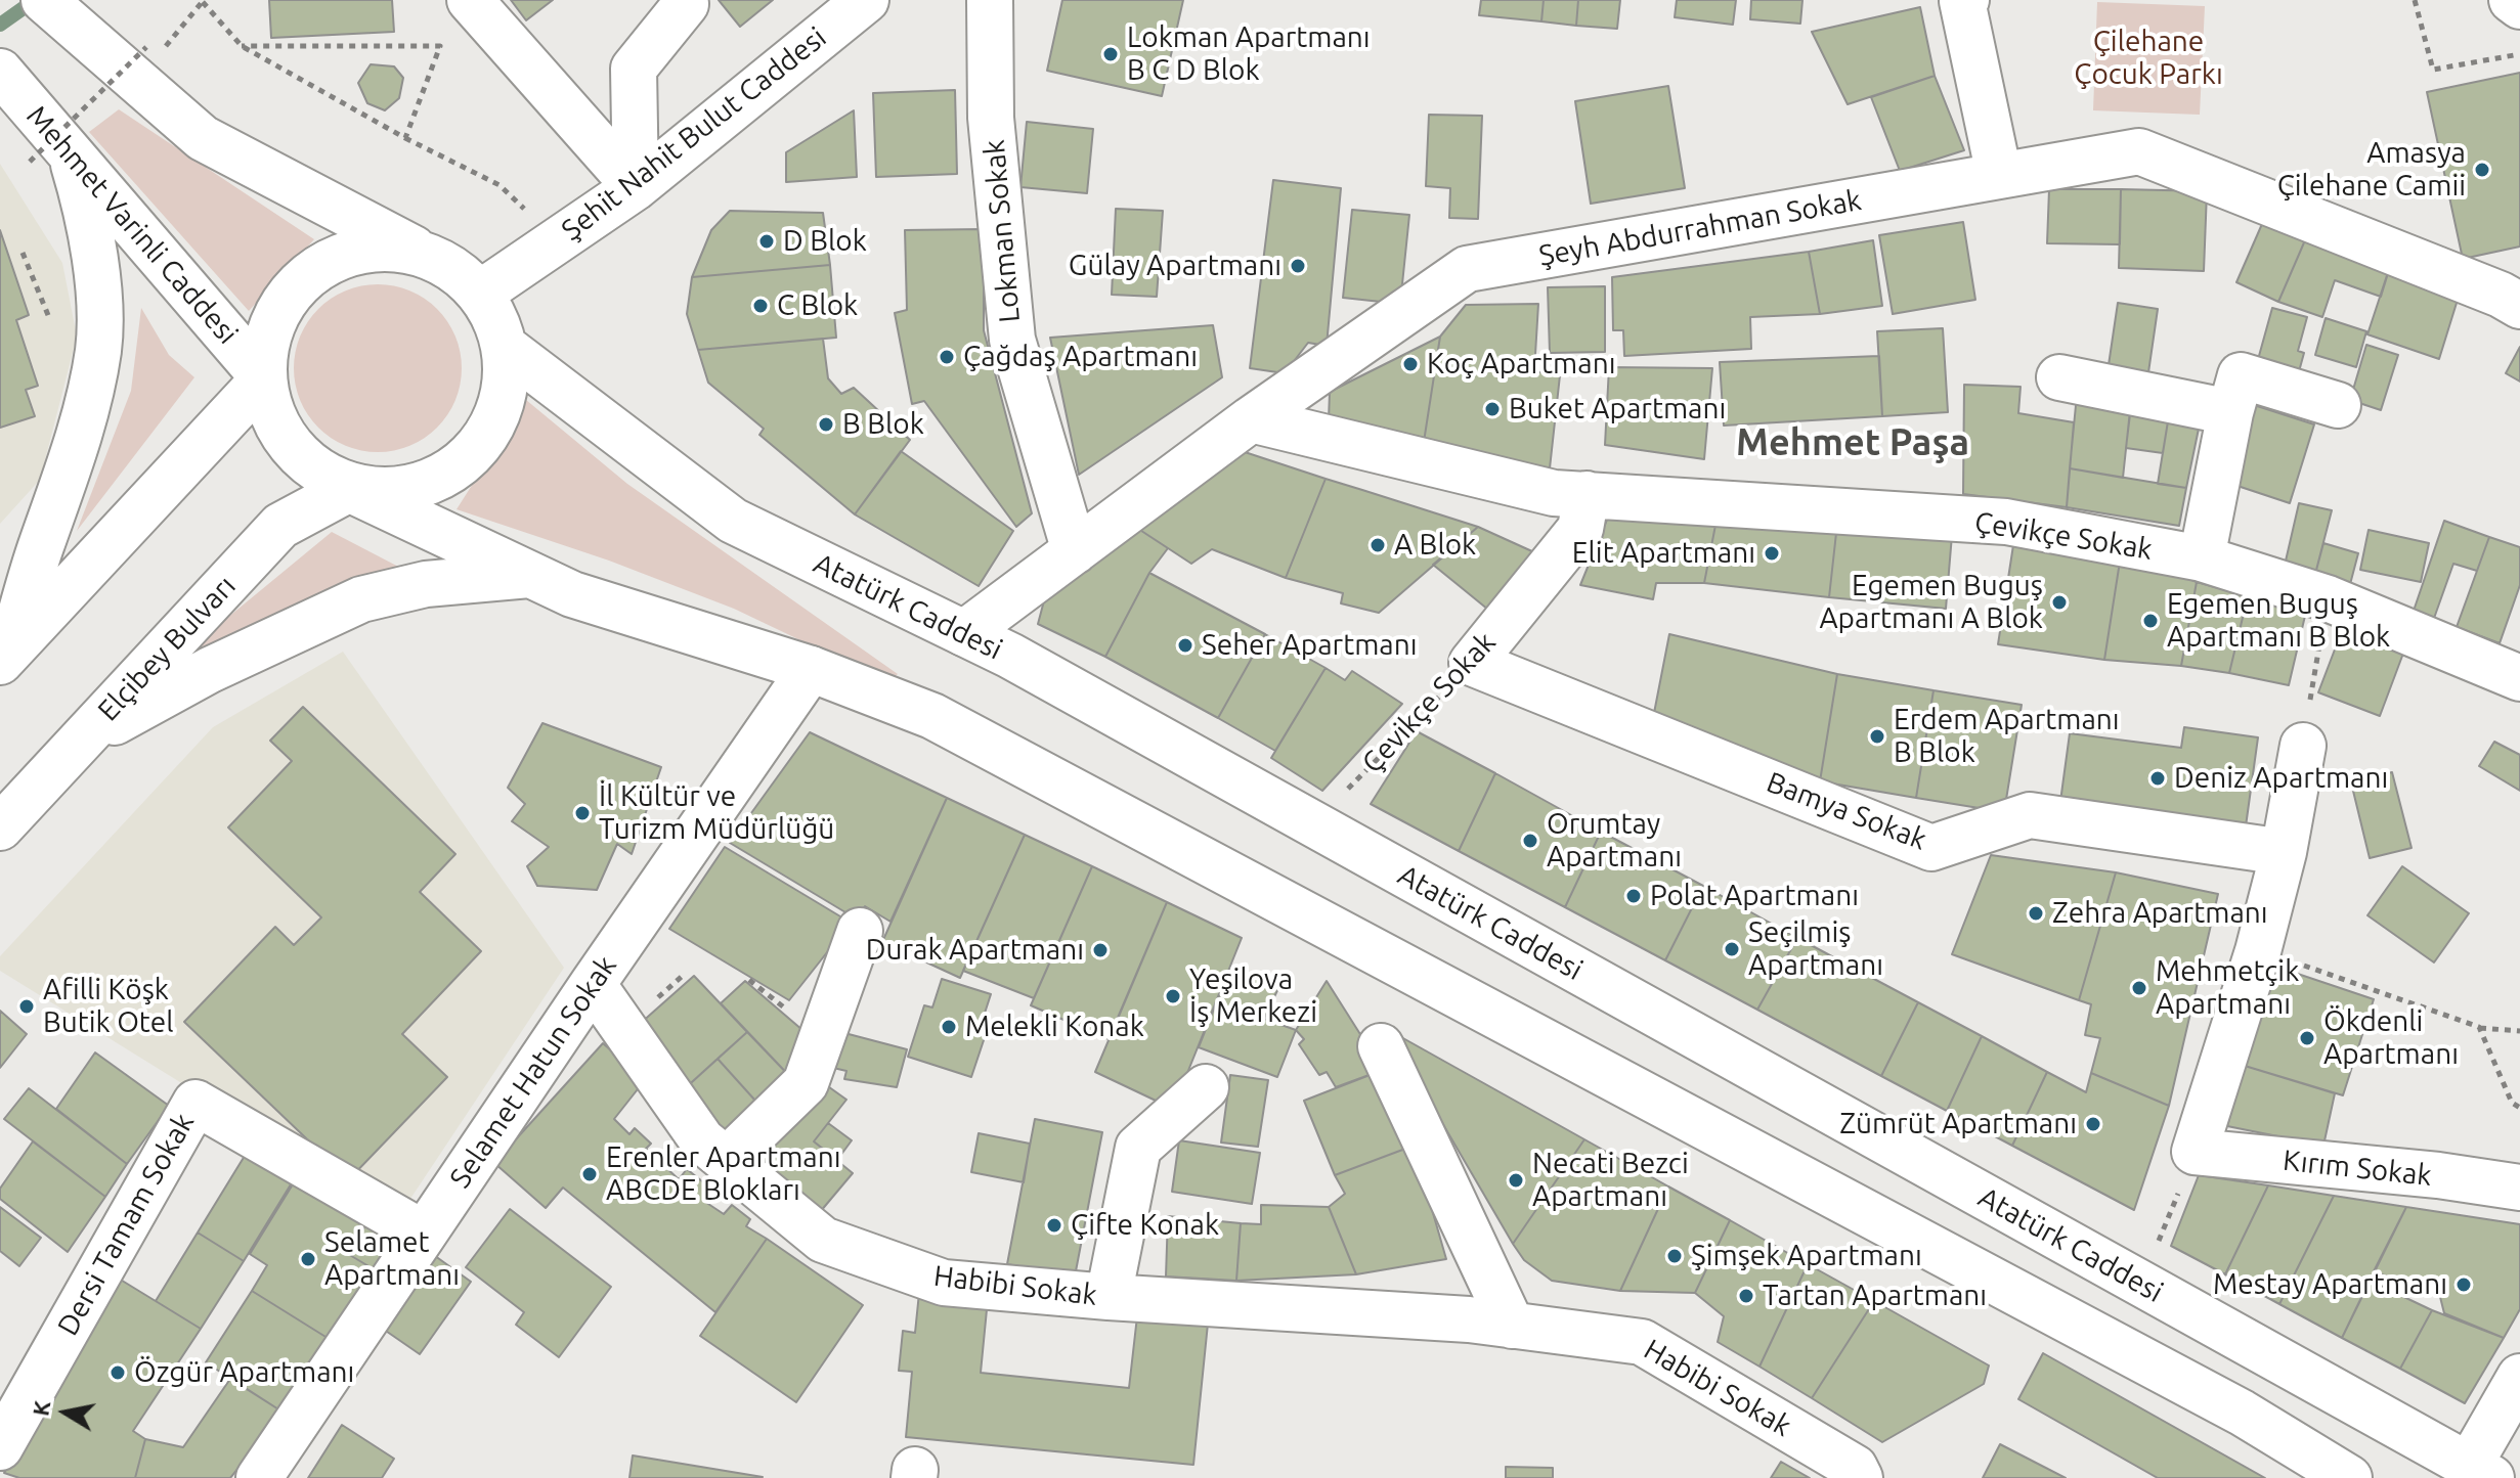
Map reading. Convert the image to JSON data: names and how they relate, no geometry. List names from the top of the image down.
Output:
{
  "streets": {
    "street": [
      "Şehit Nahit Bulut Caddesi",
      "Mehmet Varinli Caddesi",
      "Şeyh Abdurrahman Sokak",
      "Lokman Sokak",
      "Çevikçe Sokak",
      "Atatürk Caddesi",
      "Elçibey Bulvarı",
      "Bamya Sokak",
      "Selamet Hatun Sokak",
      "Kırım Sokak",
      "Dersi Tamam Sokak",
      "Habibi Sokak"
    ]
  },
  "crossings": [
    ["Şehit Nahit Bulut Caddesi", "Mehmet Varinli Caddesi"],
    ["Şehit Nahit Bulut Caddesi", "Atatürk Caddesi"],
    ["Şehit Nahit Bulut Caddesi", "Elçibey Bulvarı"],
    ["Mehmet Varinli Caddesi", "Atatürk Caddesi"],
    ["Mehmet Varinli Caddesi", "Elçibey Bulvarı"],
    ["Şeyh Abdurrahman Sokak", "Lokman Sokak"],
    ["Şeyh Abdurrahman Sokak", "Çevikçe Sokak"],
    ["Şeyh Abdurrahman Sokak", "Atatürk Caddesi"],
    ["Çevikçe Sokak", "Atatürk Caddesi"],
    ["Çevikçe Sokak", "Bamya Sokak"],
    ["Atatürk Caddesi", "Elçibey Bulvarı"],
    ["Selamet Hatun Sokak", "Dersi Tamam Sokak"],
    ["Selamet Hatun Sokak", "Habibi Sokak"]
  ],
  "districts": ["Mehmet Paşa"],
  "parks": ["Çilehane Çocuk Parkı"],
  "places": [
    "Lokman Apartmanı B C D Blok",
    "Amasya Çilehane Camii",
    "D Blok",
    "Gülay Apartmanı",
    "C Blok",
    "Çağdaş Apartmanı",
    "Koç Apartmanı",
    "Buket Apartmanı",
    "B Blok",
    "A Blok",
    "Elit Apartmanı",
    "Egemen Buguş Apartmanı A Blok",
    "Egemen Buguş Apartmanı B Blok",
    "Seher Apartmanı",
    "Erdem Apartmanı B Blok",
    "Deniz Apartmanı",
    "İl Kültür ve Turizm Müdürlüğü",
    "Orumtay Apartmanı",
    "Polat Apartmanı",
    "Zehra Apartmanı",
    "Seçilmiş Apartmanı",
    "Durak Apartmanı",
    "Mehmetçik Apartmanı",
    "Yeşilova İş Merkezi",
    "Afilli Köşk Butik Otel",
    "Melekli Konak",
    "Ökdenli Apartmanı",
    "Zümrüt Apartmanı",
    "Erenler Apartmanı ABCDE Blokları",
    "Necati Bezci Apartmanı",
    "Çifte Konak",
    "Şimşek Apartmanı",
    "Selamet Apartmanı",
    "Mestay Apartmanı",
    "Tartan Apartmanı",
    "Özgür Apartmanı"
  ],
  "north": "left"
}
